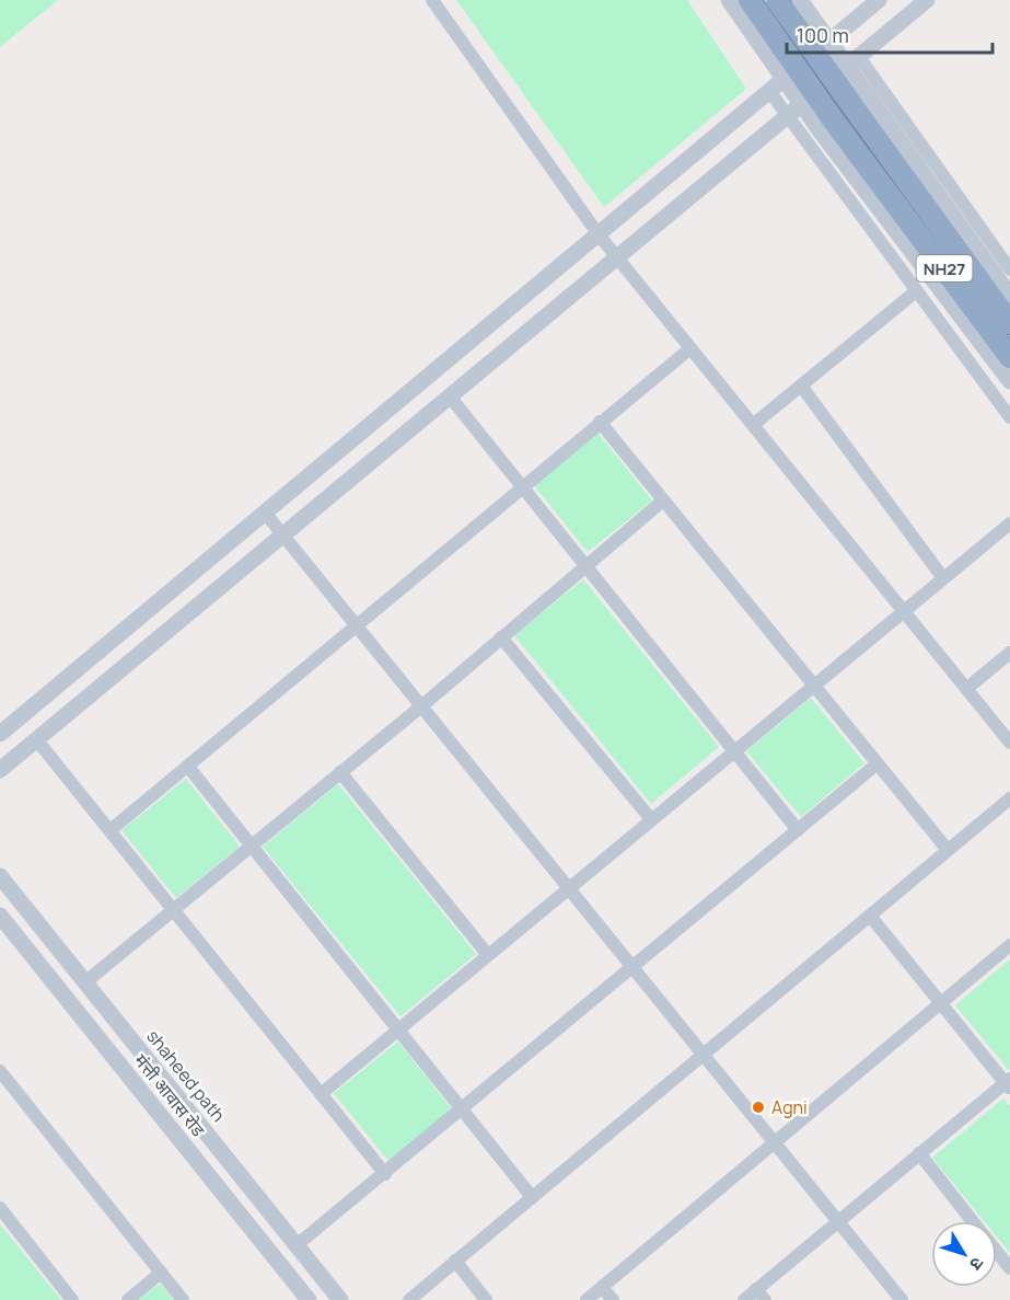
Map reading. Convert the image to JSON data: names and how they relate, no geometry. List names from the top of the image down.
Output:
{
  "streets": {
    "highway": ["NH27"],
    "street": ["shaheed path", "मंत्ती आवास रोड"]
  },
  "places": ["Agni"],
  "scale_bar": "100 m",
  "north": "bottom right"
}
